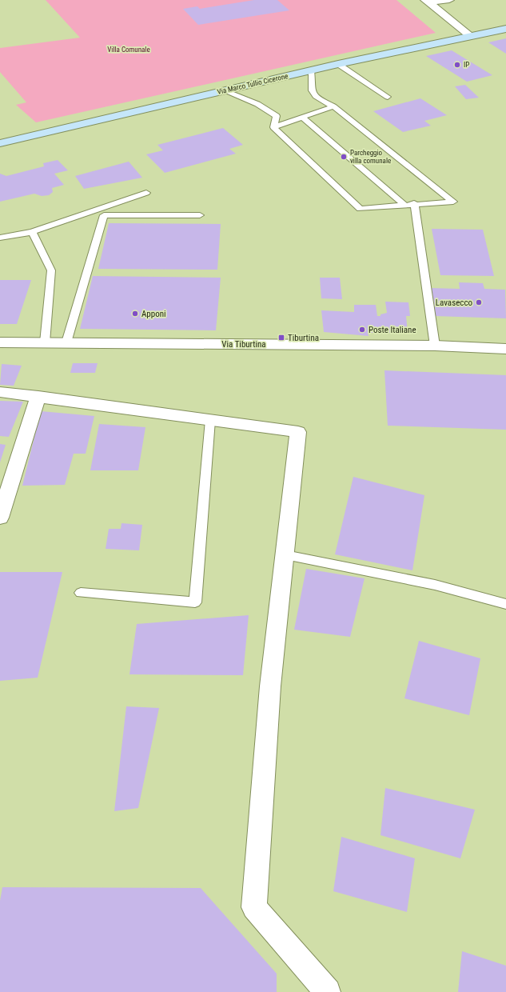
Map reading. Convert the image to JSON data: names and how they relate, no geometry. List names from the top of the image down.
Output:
{
  "streets": {
    "main road": ["Via Marco Tullio Cicerone"],
    "street": ["Via Tiburtina"]
  },
  "parks": ["Villa Comunale"],
  "places": {
    "other": [
      "IP",
      "Parcheggio villa comunale",
      "Lavasecco",
      "Apponi",
      "Poste Italiane"
    ],
    "transit": ["Tiburtina"]
  }
}
